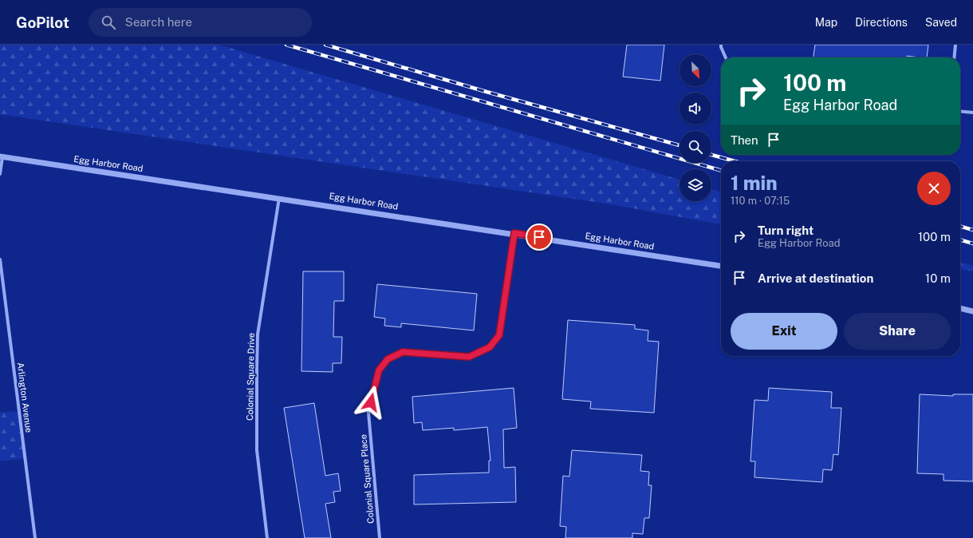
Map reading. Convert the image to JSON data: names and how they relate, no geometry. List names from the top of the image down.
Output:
{
  "streets": {
    "street": [
      "Egg Harbor Road",
      "Colonial Square Drive",
      "Arlington Avenue",
      "Colonial Square Place"
    ]
  },
  "crossings": [
    ["Egg Harbor Road", "Colonial Square Drive"],
    ["Egg Harbor Road", "Colonial Square Place"]
  ],
  "north": "bottom right",
  "page": {
    "header": "GoPilot",
    "search": "Search here",
    "nav": ["Map", "Directions", "Saved"],
    "turn": ["100 m", "Egg Harbor Road"],
    "then": "Then",
    "heading": ["1 min", "110 m · 07:15"],
    "list": [
      {
        "name": "Turn right",
        "note": "Egg Harbor Road",
        "value": "100 m"
      },
      {
        "name": "Arrive at destination",
        "value": "10 m"
      }
    ],
    "buttons": ["Exit", "Share"]
  }
}
